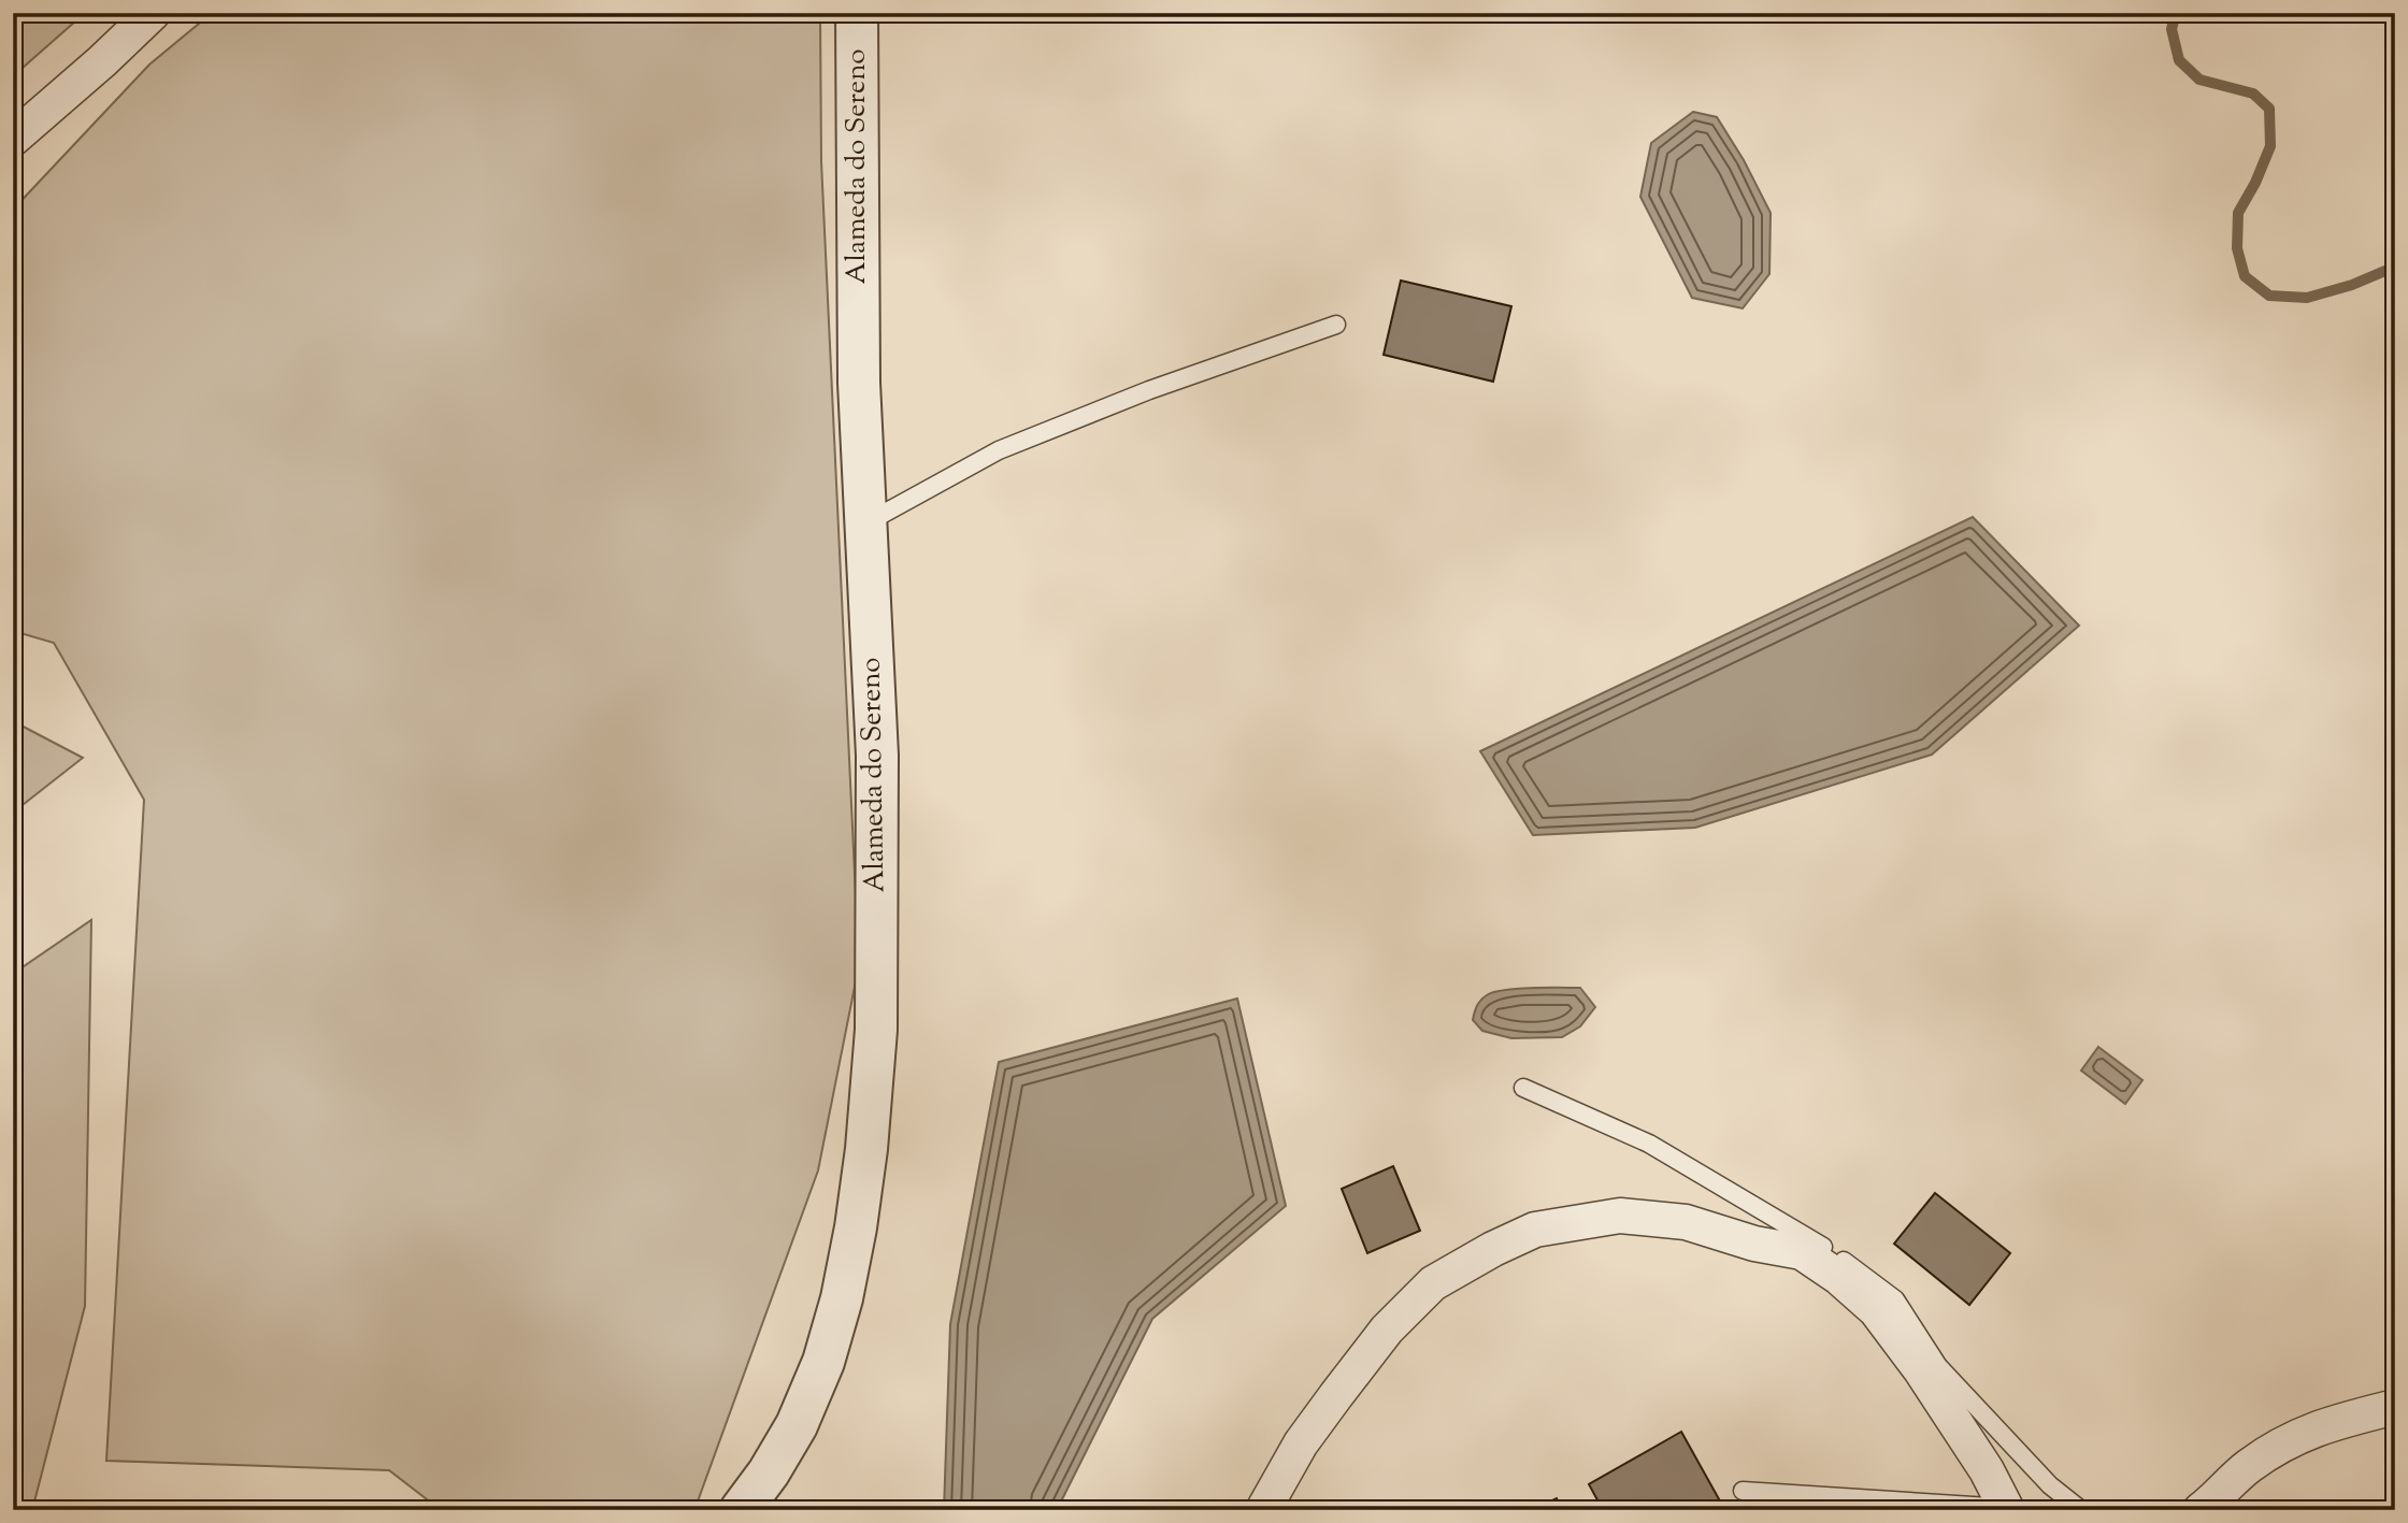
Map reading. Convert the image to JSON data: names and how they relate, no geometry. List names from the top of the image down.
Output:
{
  "streets": {
    "street": ["Alameda do Sereno"]
  }
}
